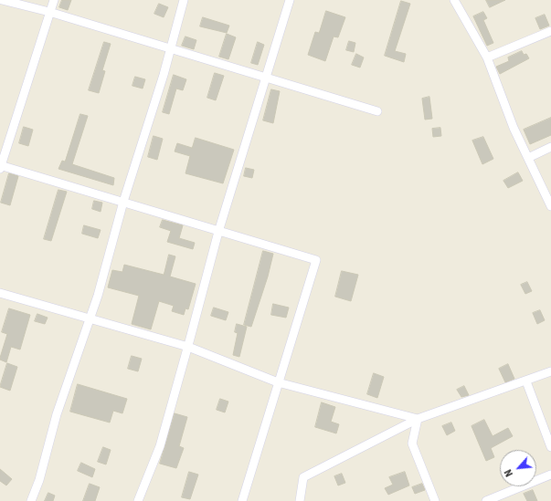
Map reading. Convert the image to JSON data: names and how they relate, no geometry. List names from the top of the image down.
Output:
{
  "north": "bottom left"
}
